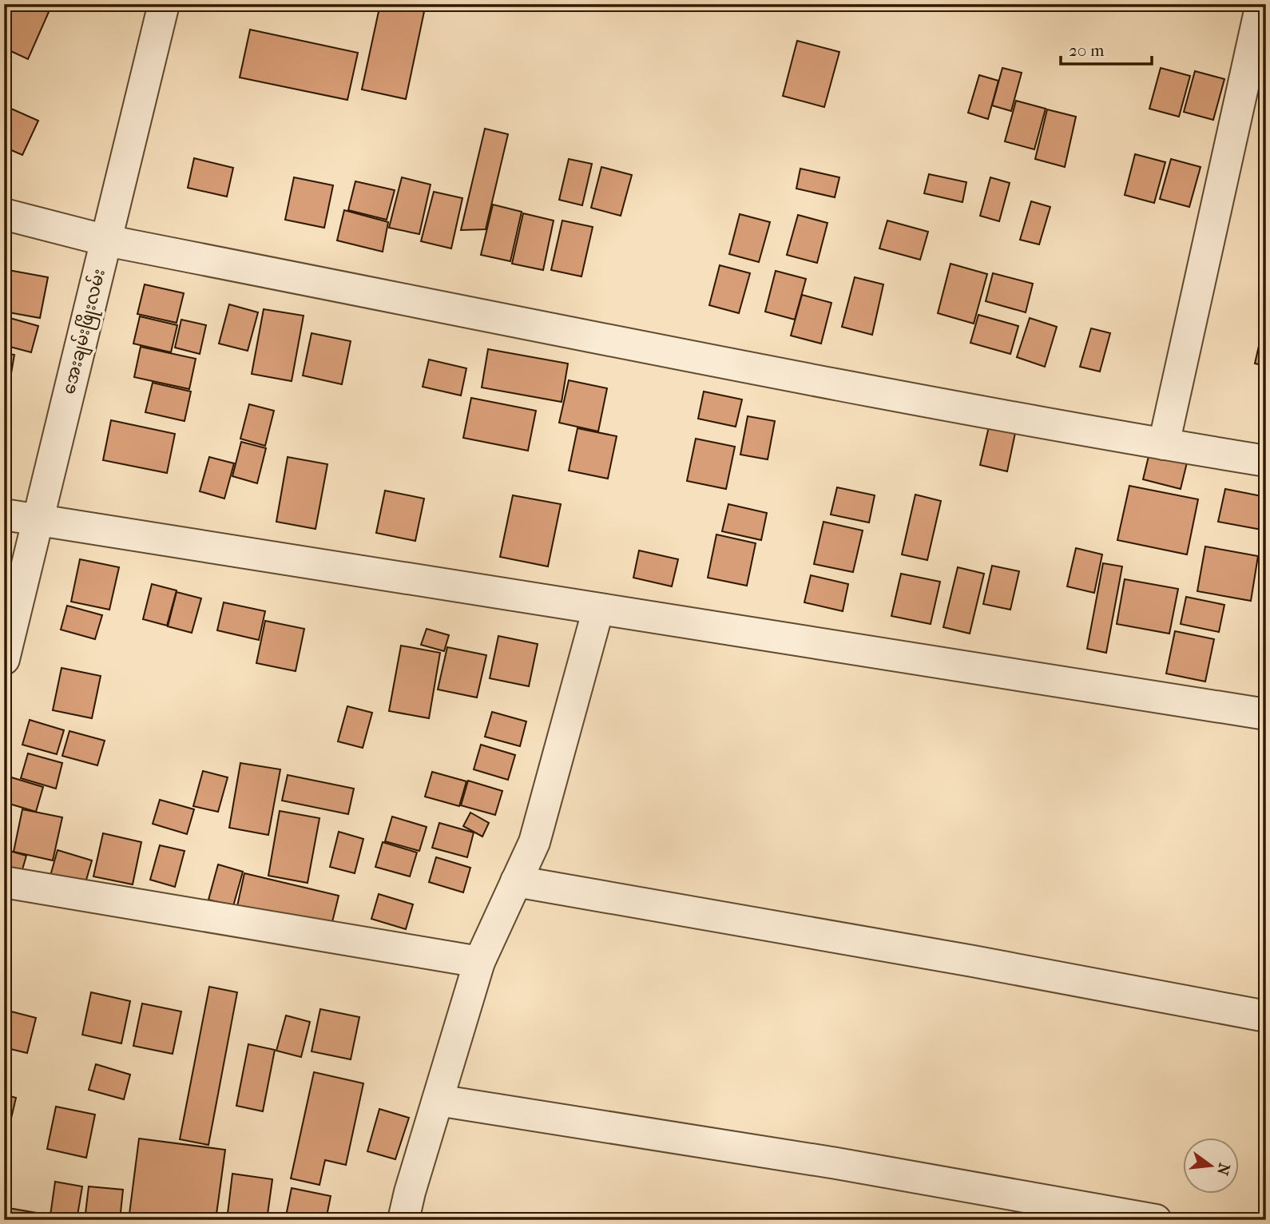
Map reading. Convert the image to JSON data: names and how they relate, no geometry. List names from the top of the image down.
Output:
{
  "streets": {
    "street": ["အေးချမ်းဖြိုးလမ်း"]
  },
  "scale_bar": "20 m",
  "north": "right"
}
